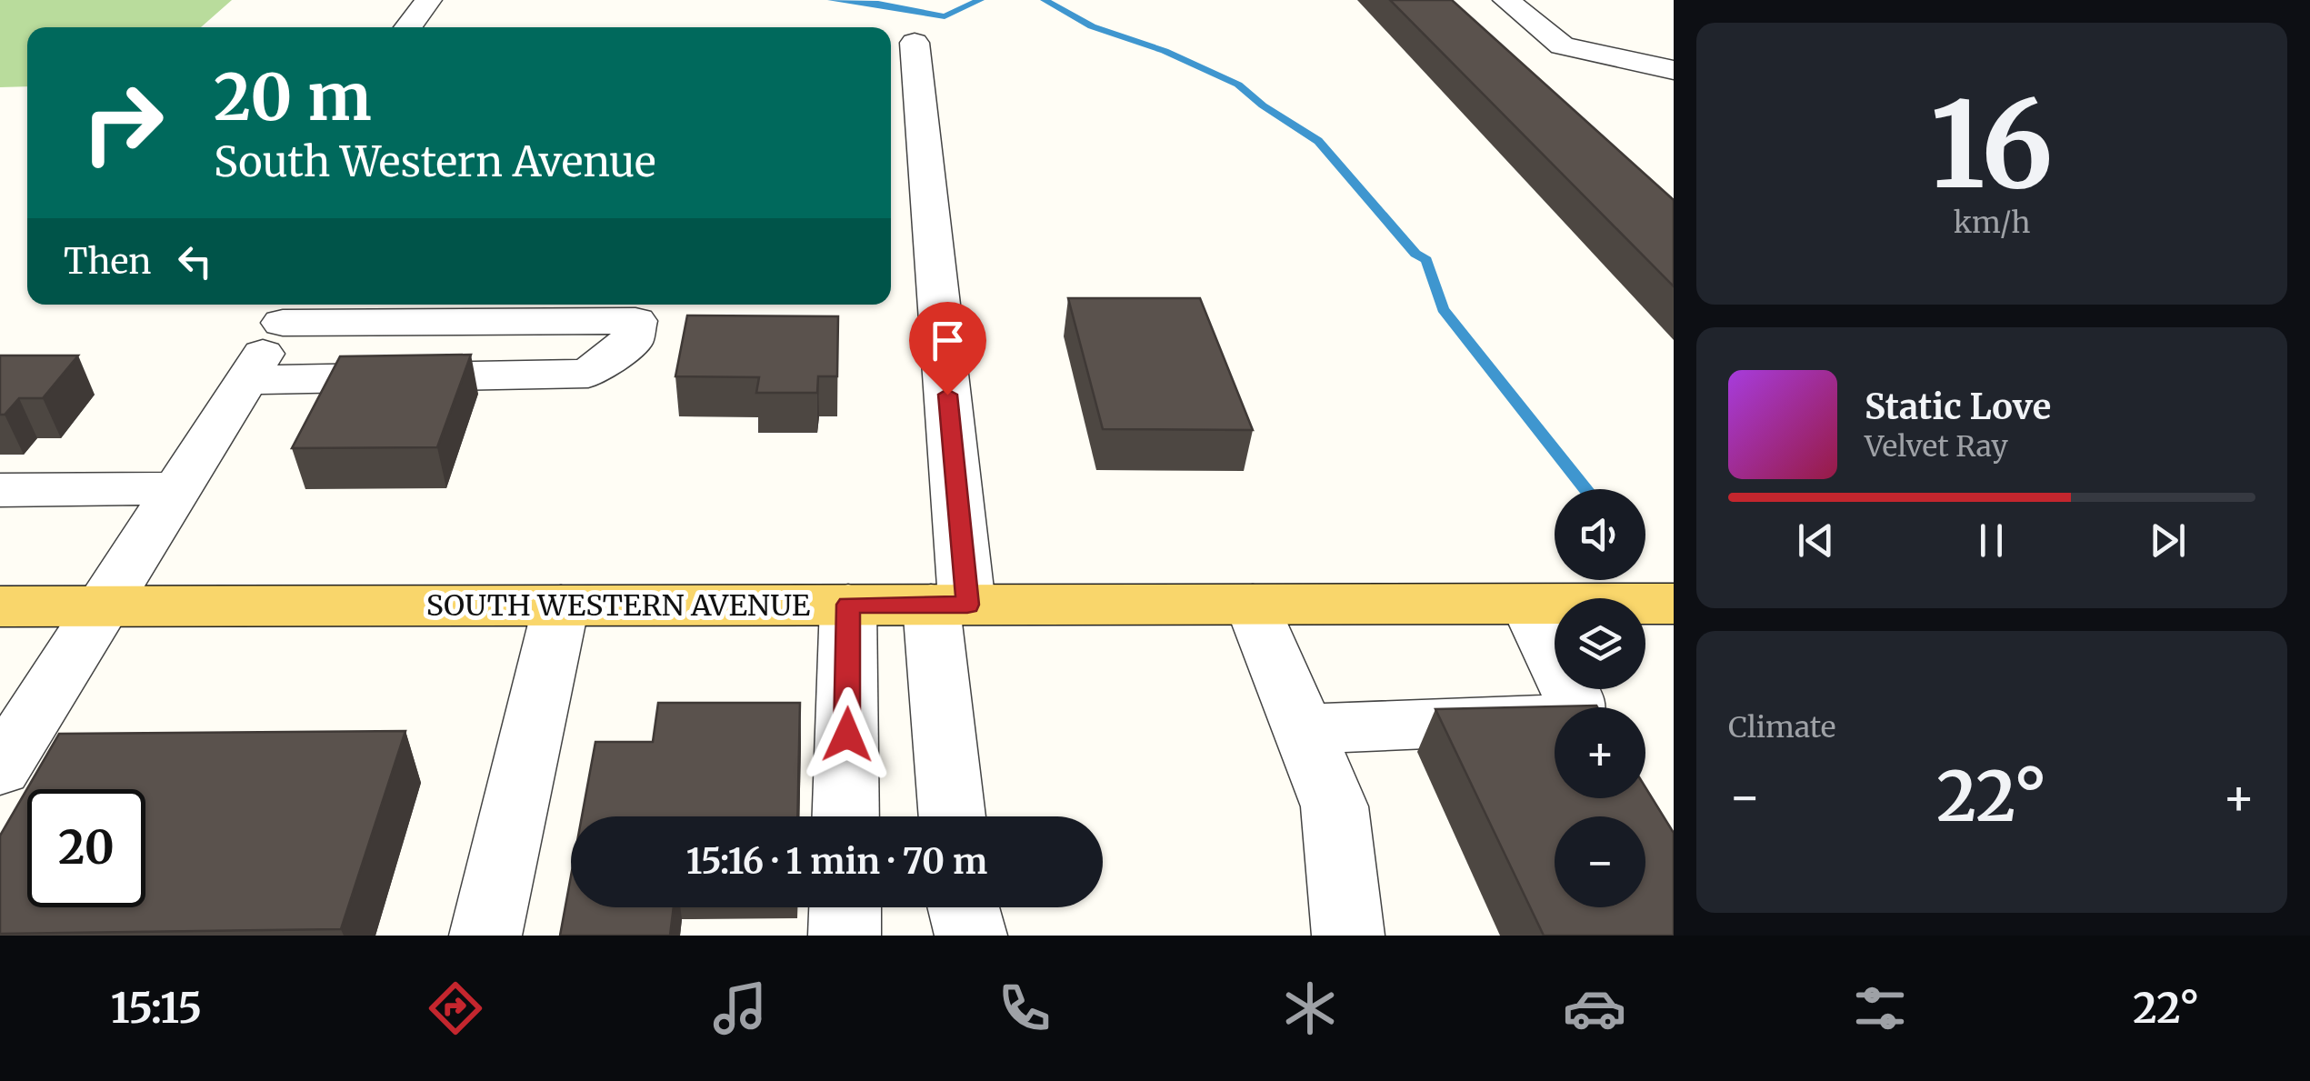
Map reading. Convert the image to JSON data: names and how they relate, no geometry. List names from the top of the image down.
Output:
{
  "streets": {
    "main road": ["SOUTH WESTERN AVENUE"]
  },
  "page": {
    "tile": [
      ["16", "km/h"],
      "Climate"
    ],
    "turn": ["20 m", "South Western Avenue"],
    "then": "Then",
    "song": ["Static Love", "Velvet Ray"],
    "map_buttons": ["+", "−"],
    "heat": ["−", "22°", "+"],
    "limit": "20",
    "trip": "15:16 · 1 min · 70 m",
    "tabs": ["15:15", "22°"]
  }
}
